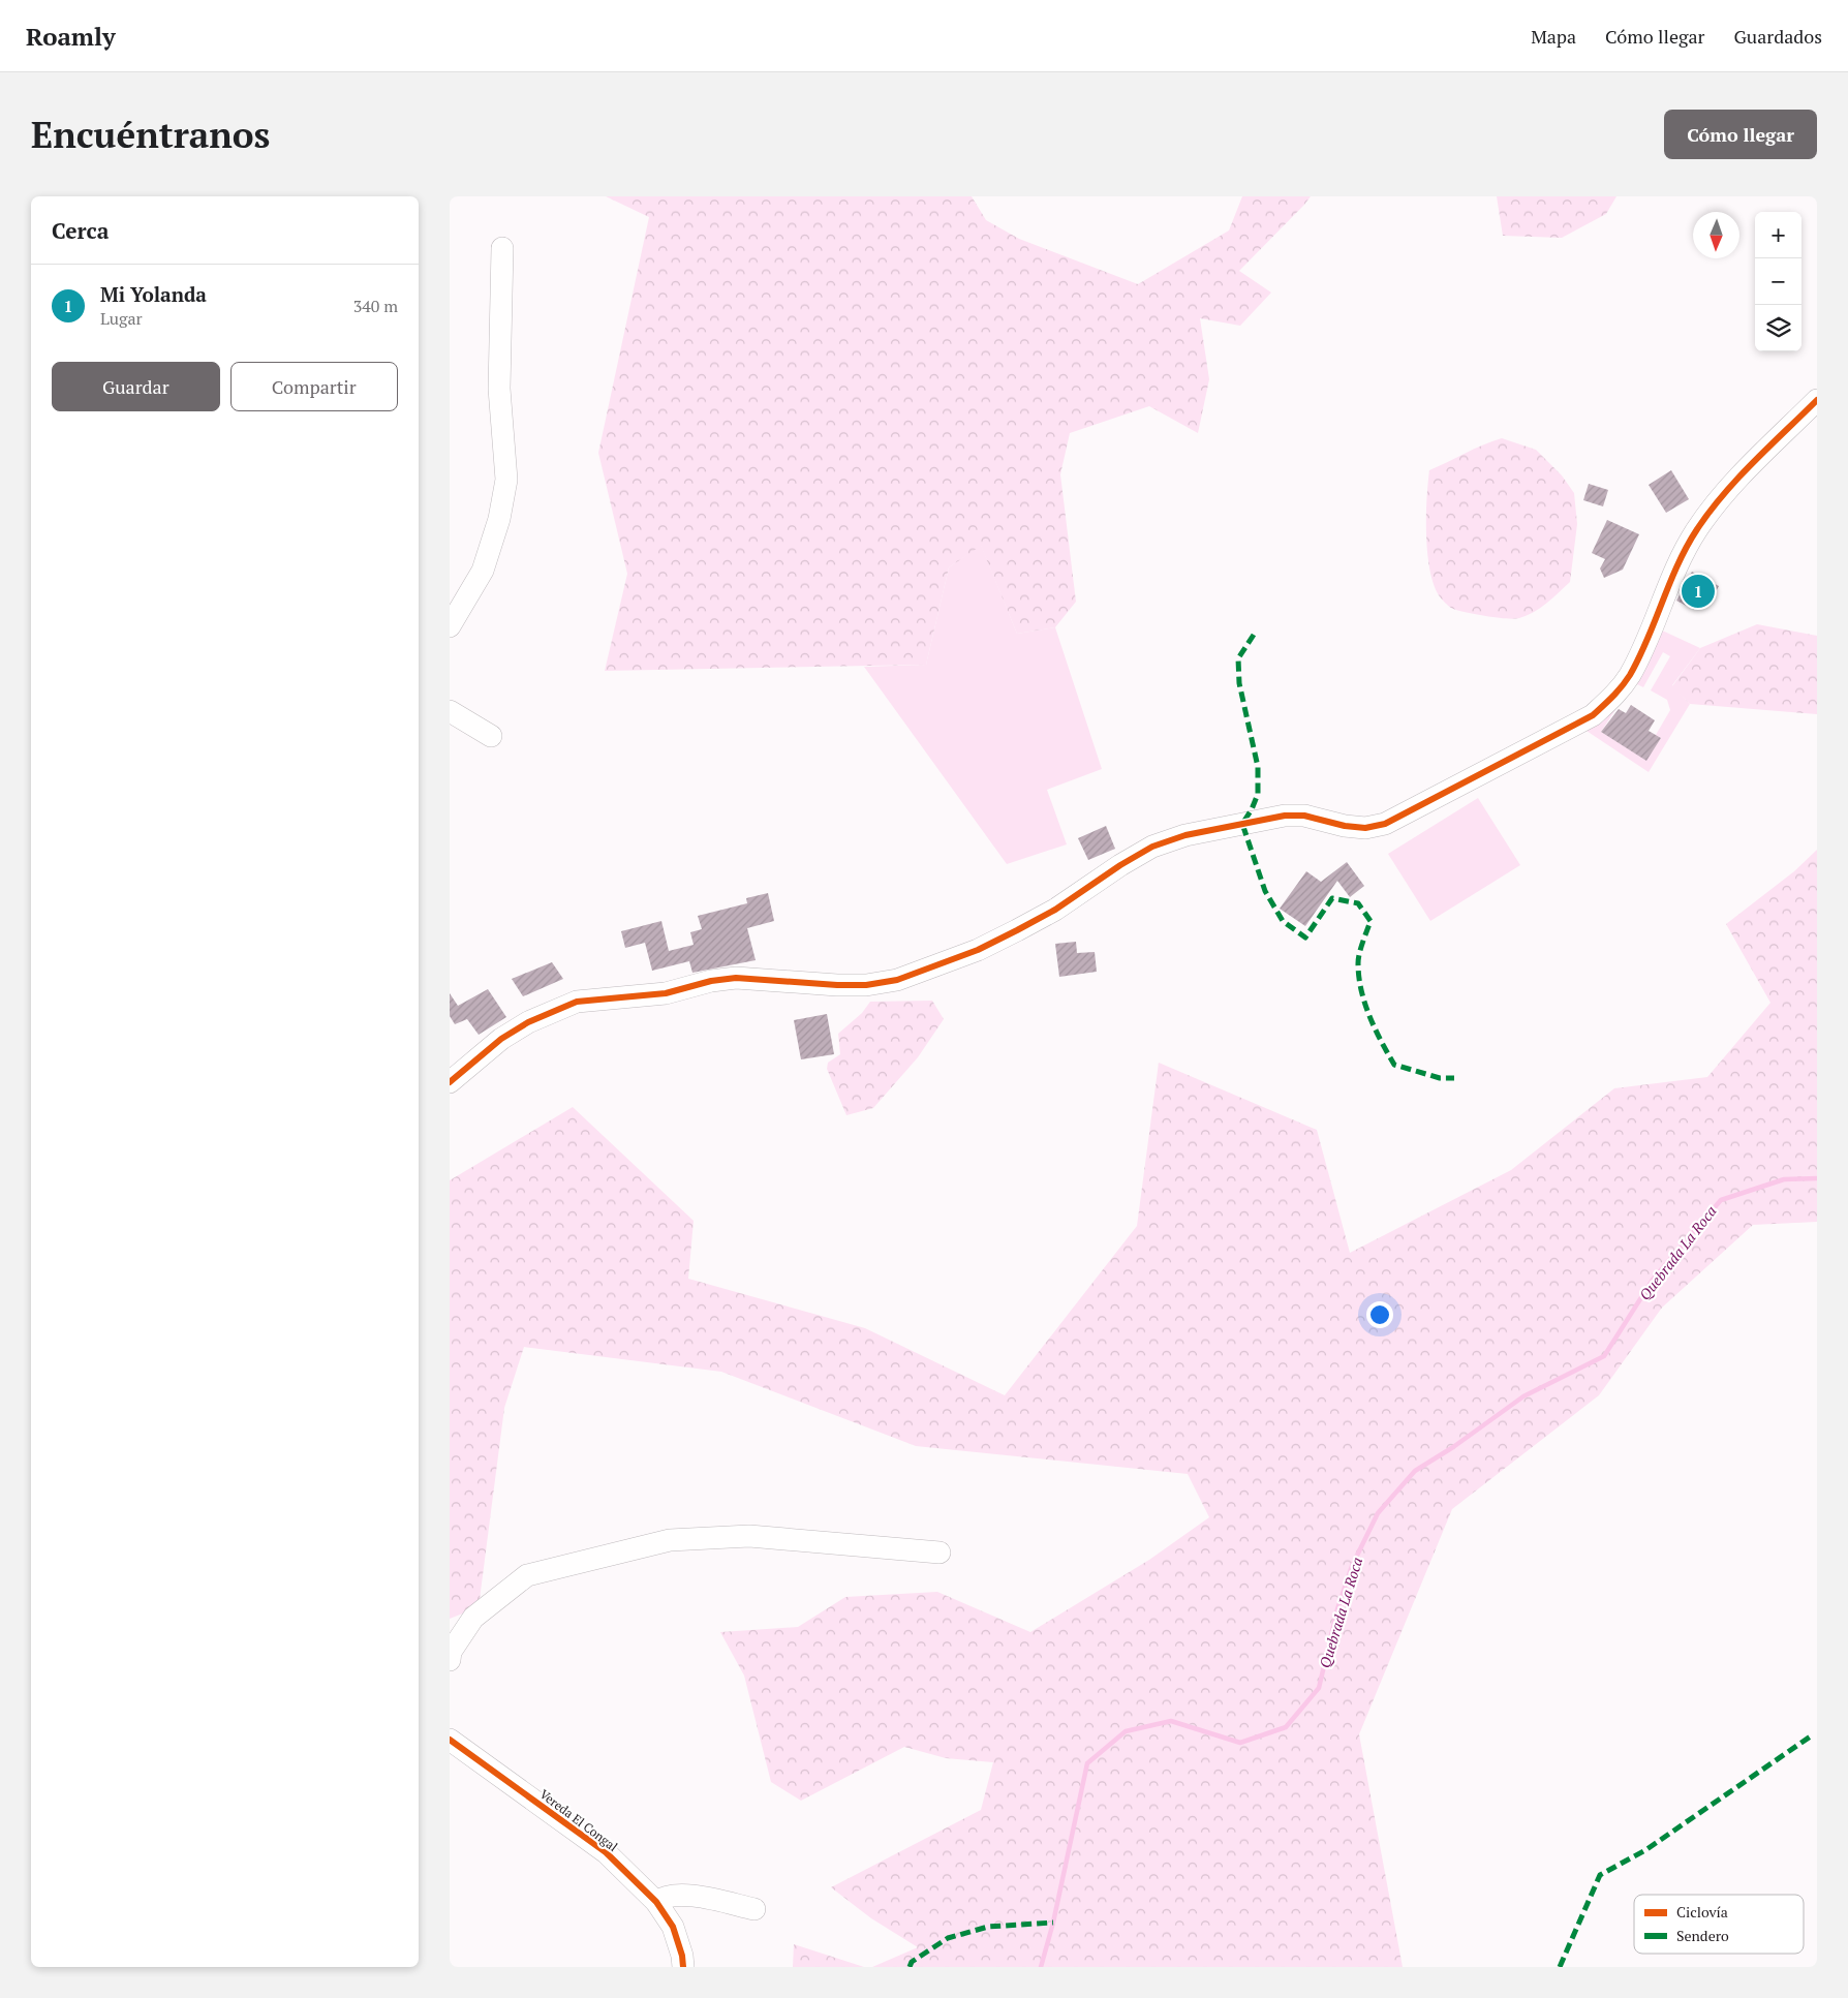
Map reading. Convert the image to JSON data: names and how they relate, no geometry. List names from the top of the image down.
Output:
{
  "streets": {
    "street": ["Vereda El Congal"]
  },
  "water": ["Quebrada La Roca"],
  "legend": ["Ciclovía", "Sendero"],
  "north": "bottom",
  "page": {
    "header": "Roamly",
    "nav": ["Mapa", "Cómo llegar", "Guardados"],
    "buttons": [
      "Cómo llegar",
      ["Guardar", "Compartir"]
    ],
    "title": "Encuéntranos",
    "heading": "Cerca",
    "map_buttons": ["+", "−"],
    "list": [
      {
        "mark": "1",
        "name": "Mi Yolanda",
        "note": "Lugar",
        "value": "340 m"
      }
    ],
    "pins": "1"
  }
}
